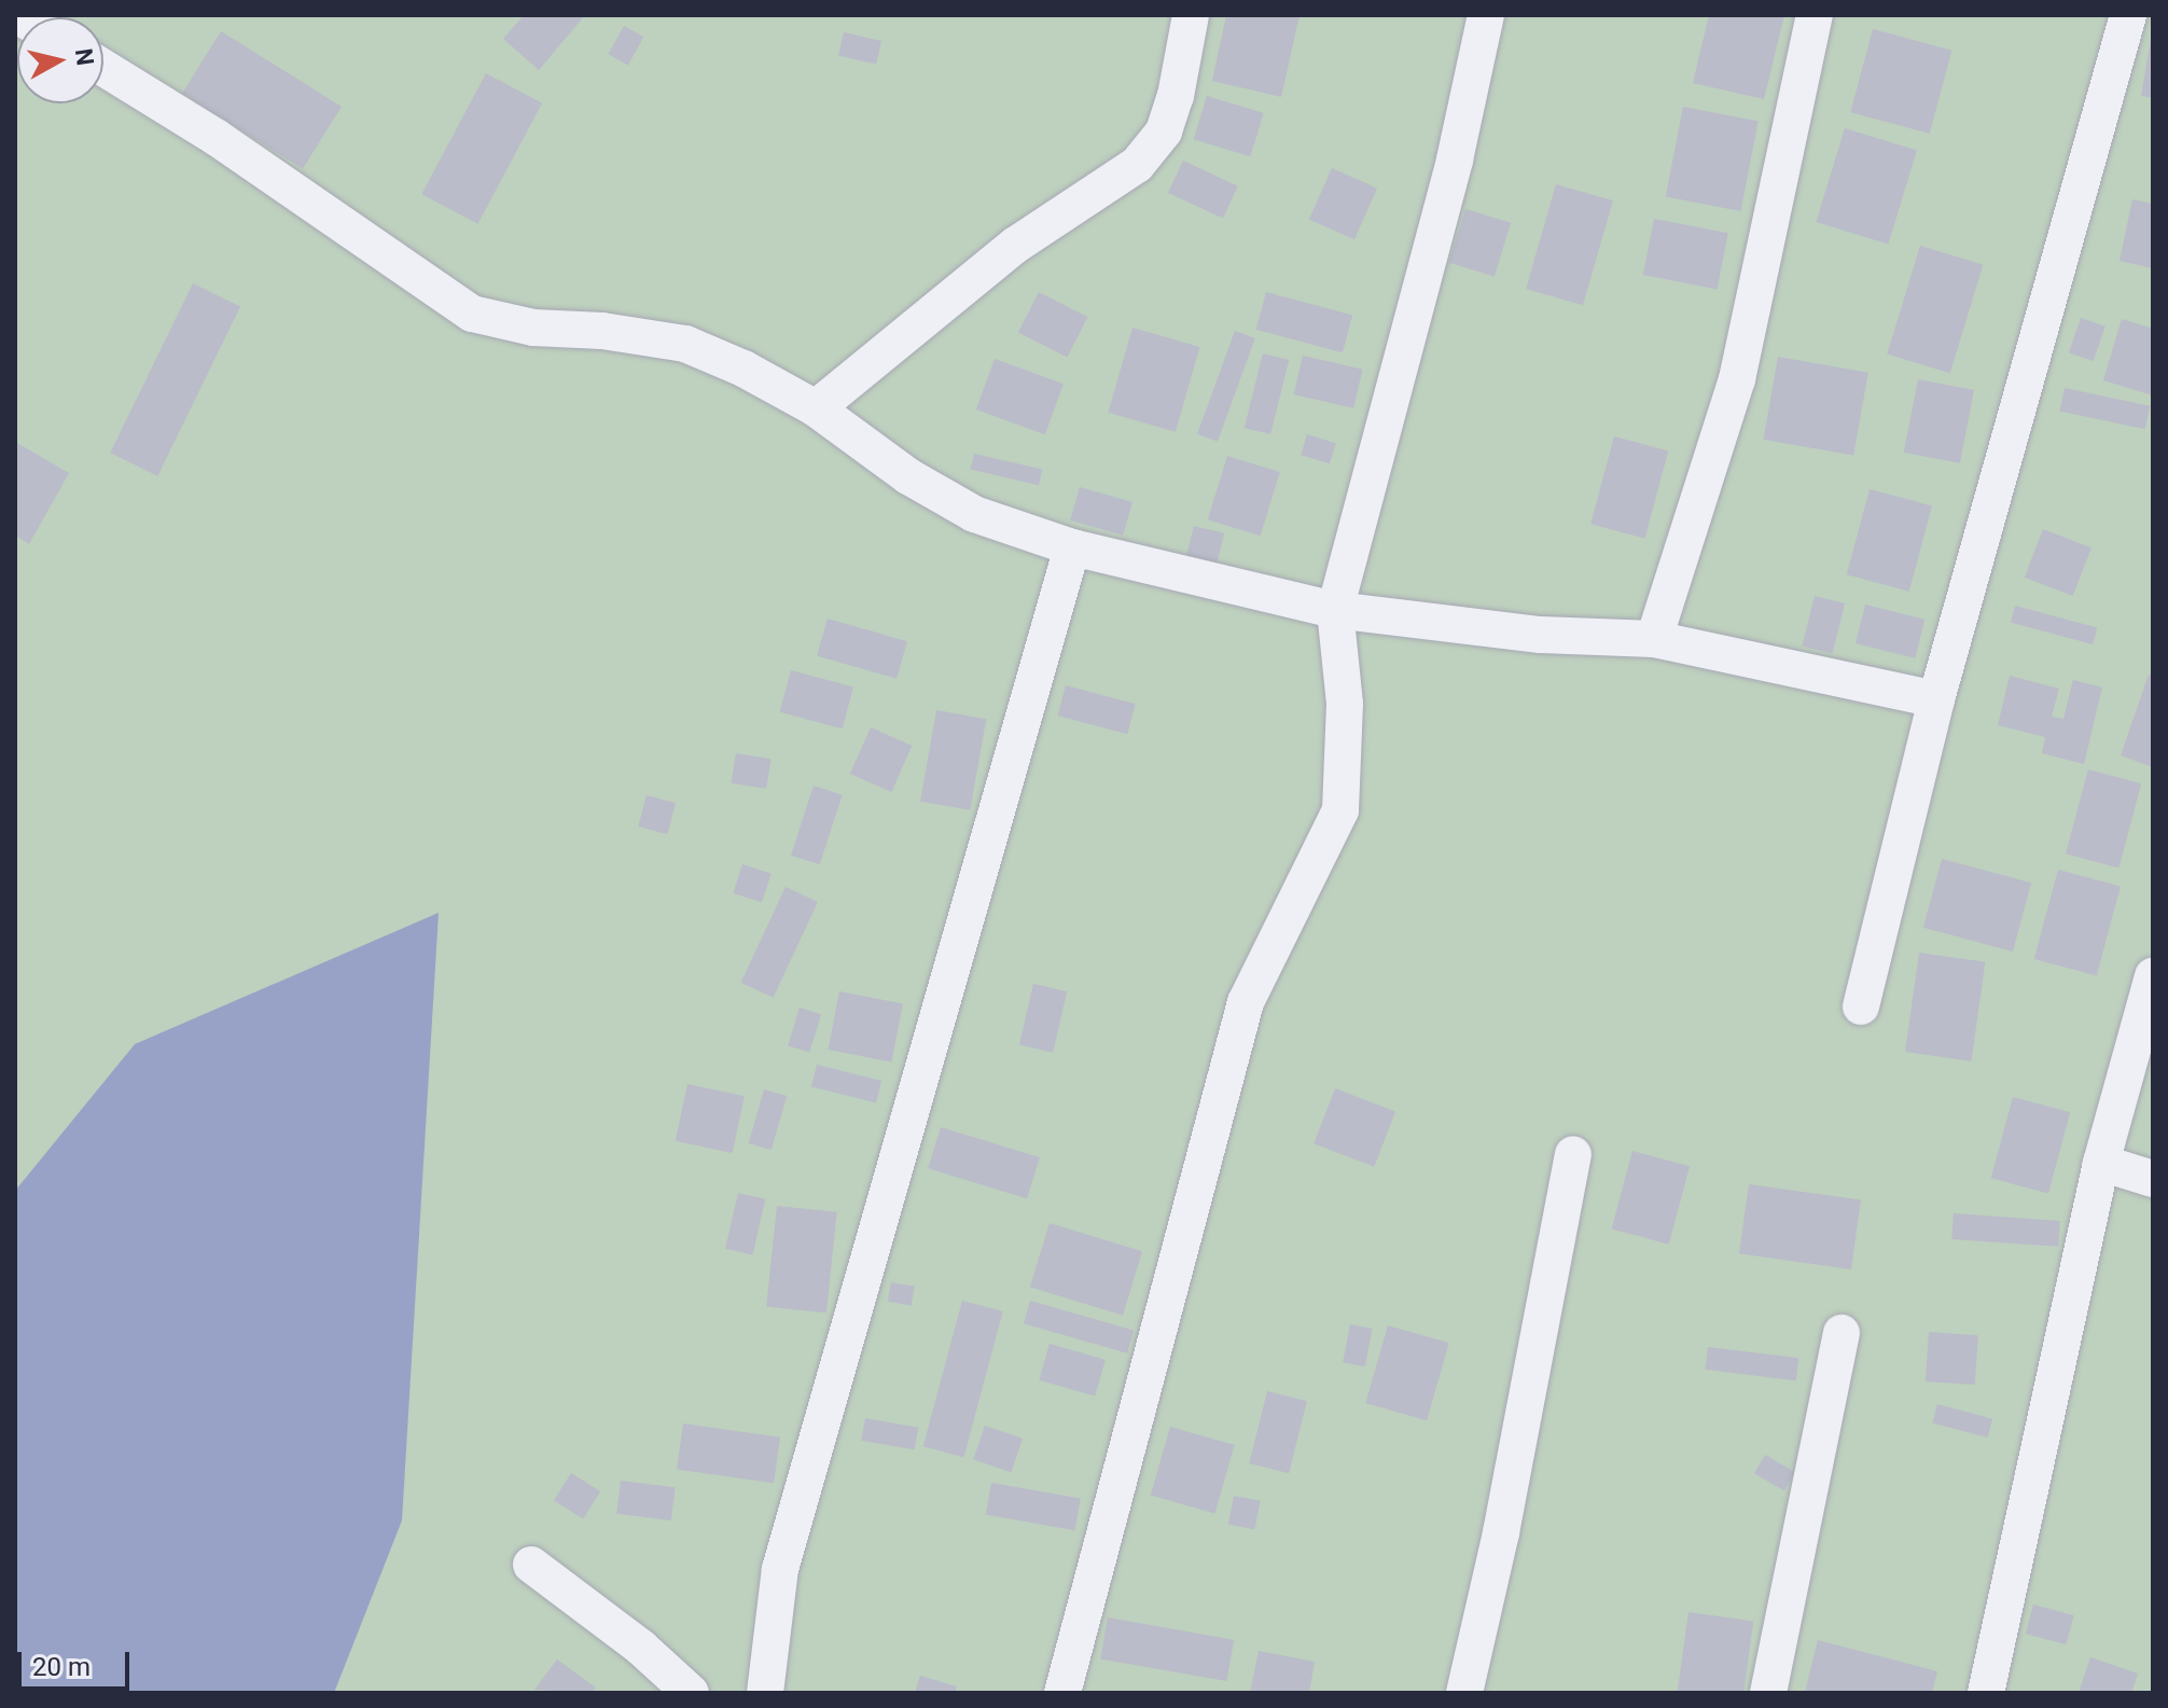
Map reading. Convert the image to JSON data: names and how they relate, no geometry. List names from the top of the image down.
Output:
{
  "scale_bar": "20 m",
  "north": "right"
}
